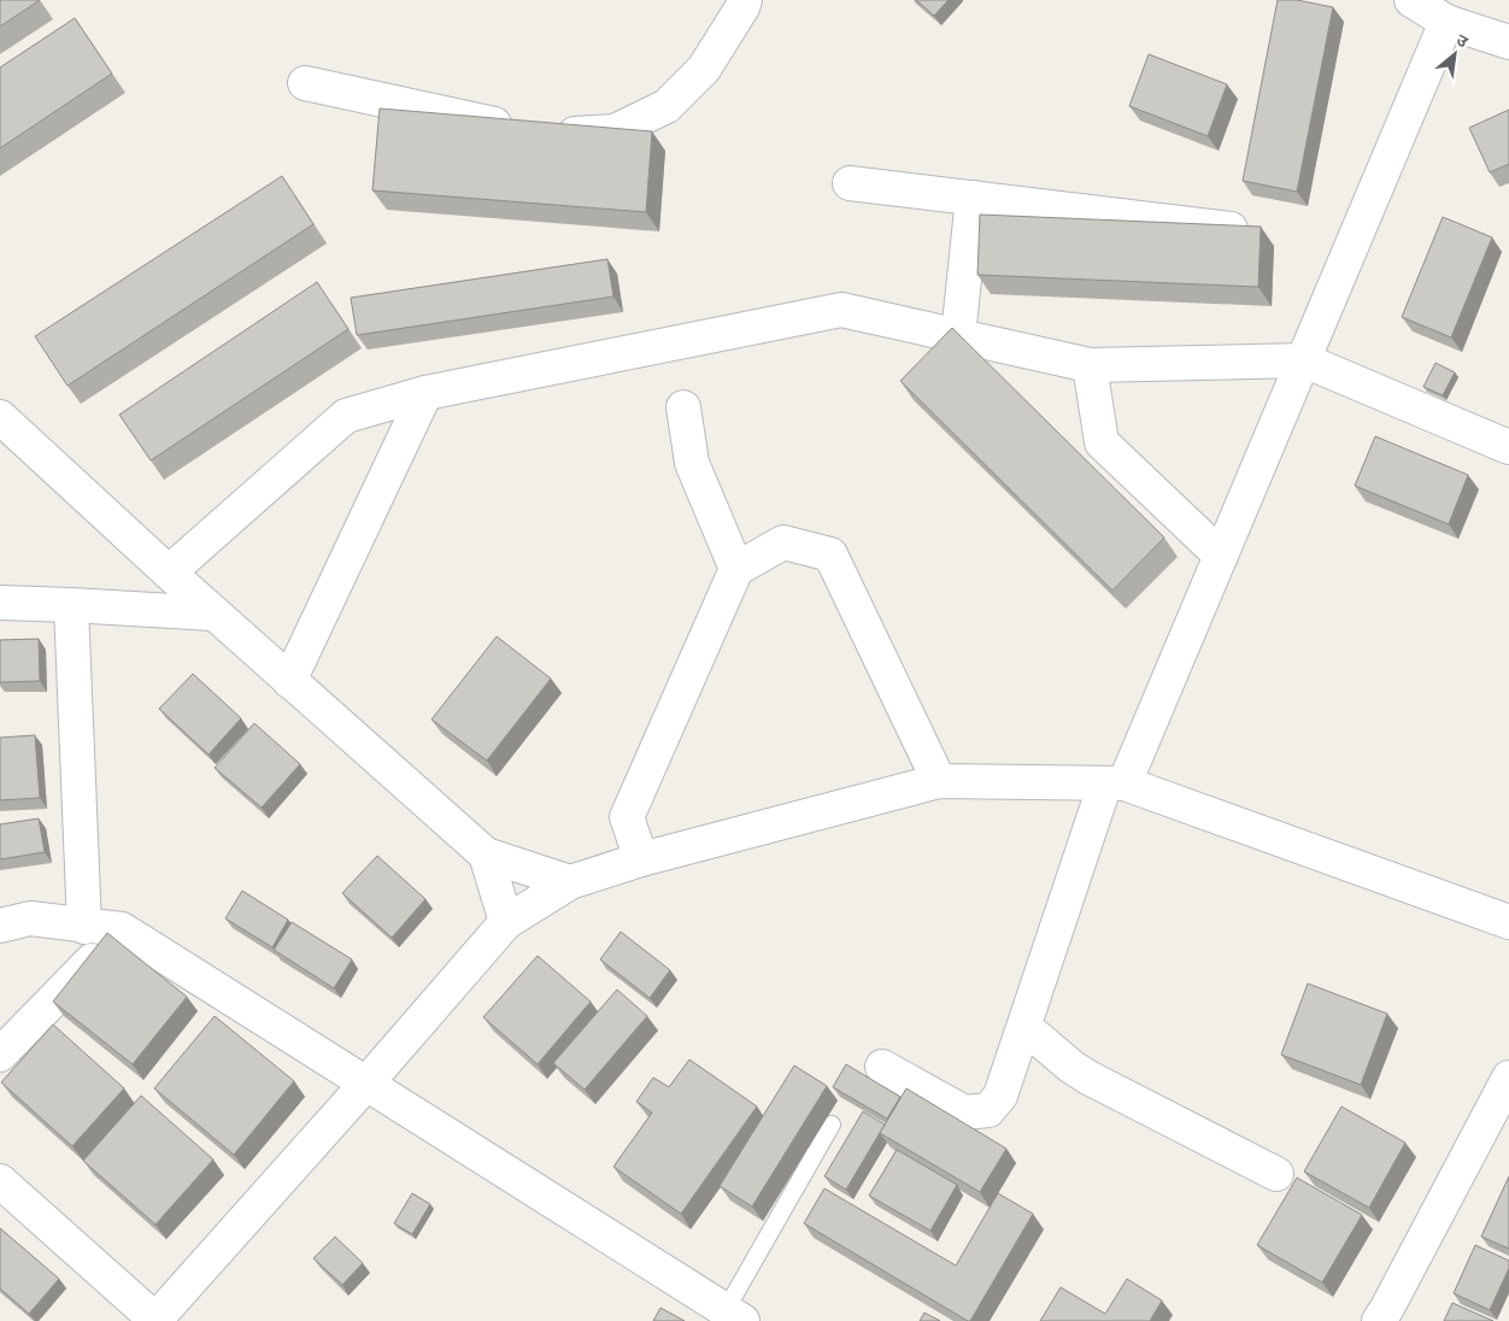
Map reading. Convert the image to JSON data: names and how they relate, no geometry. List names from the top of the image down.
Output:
{
  "north": "top right"
}
